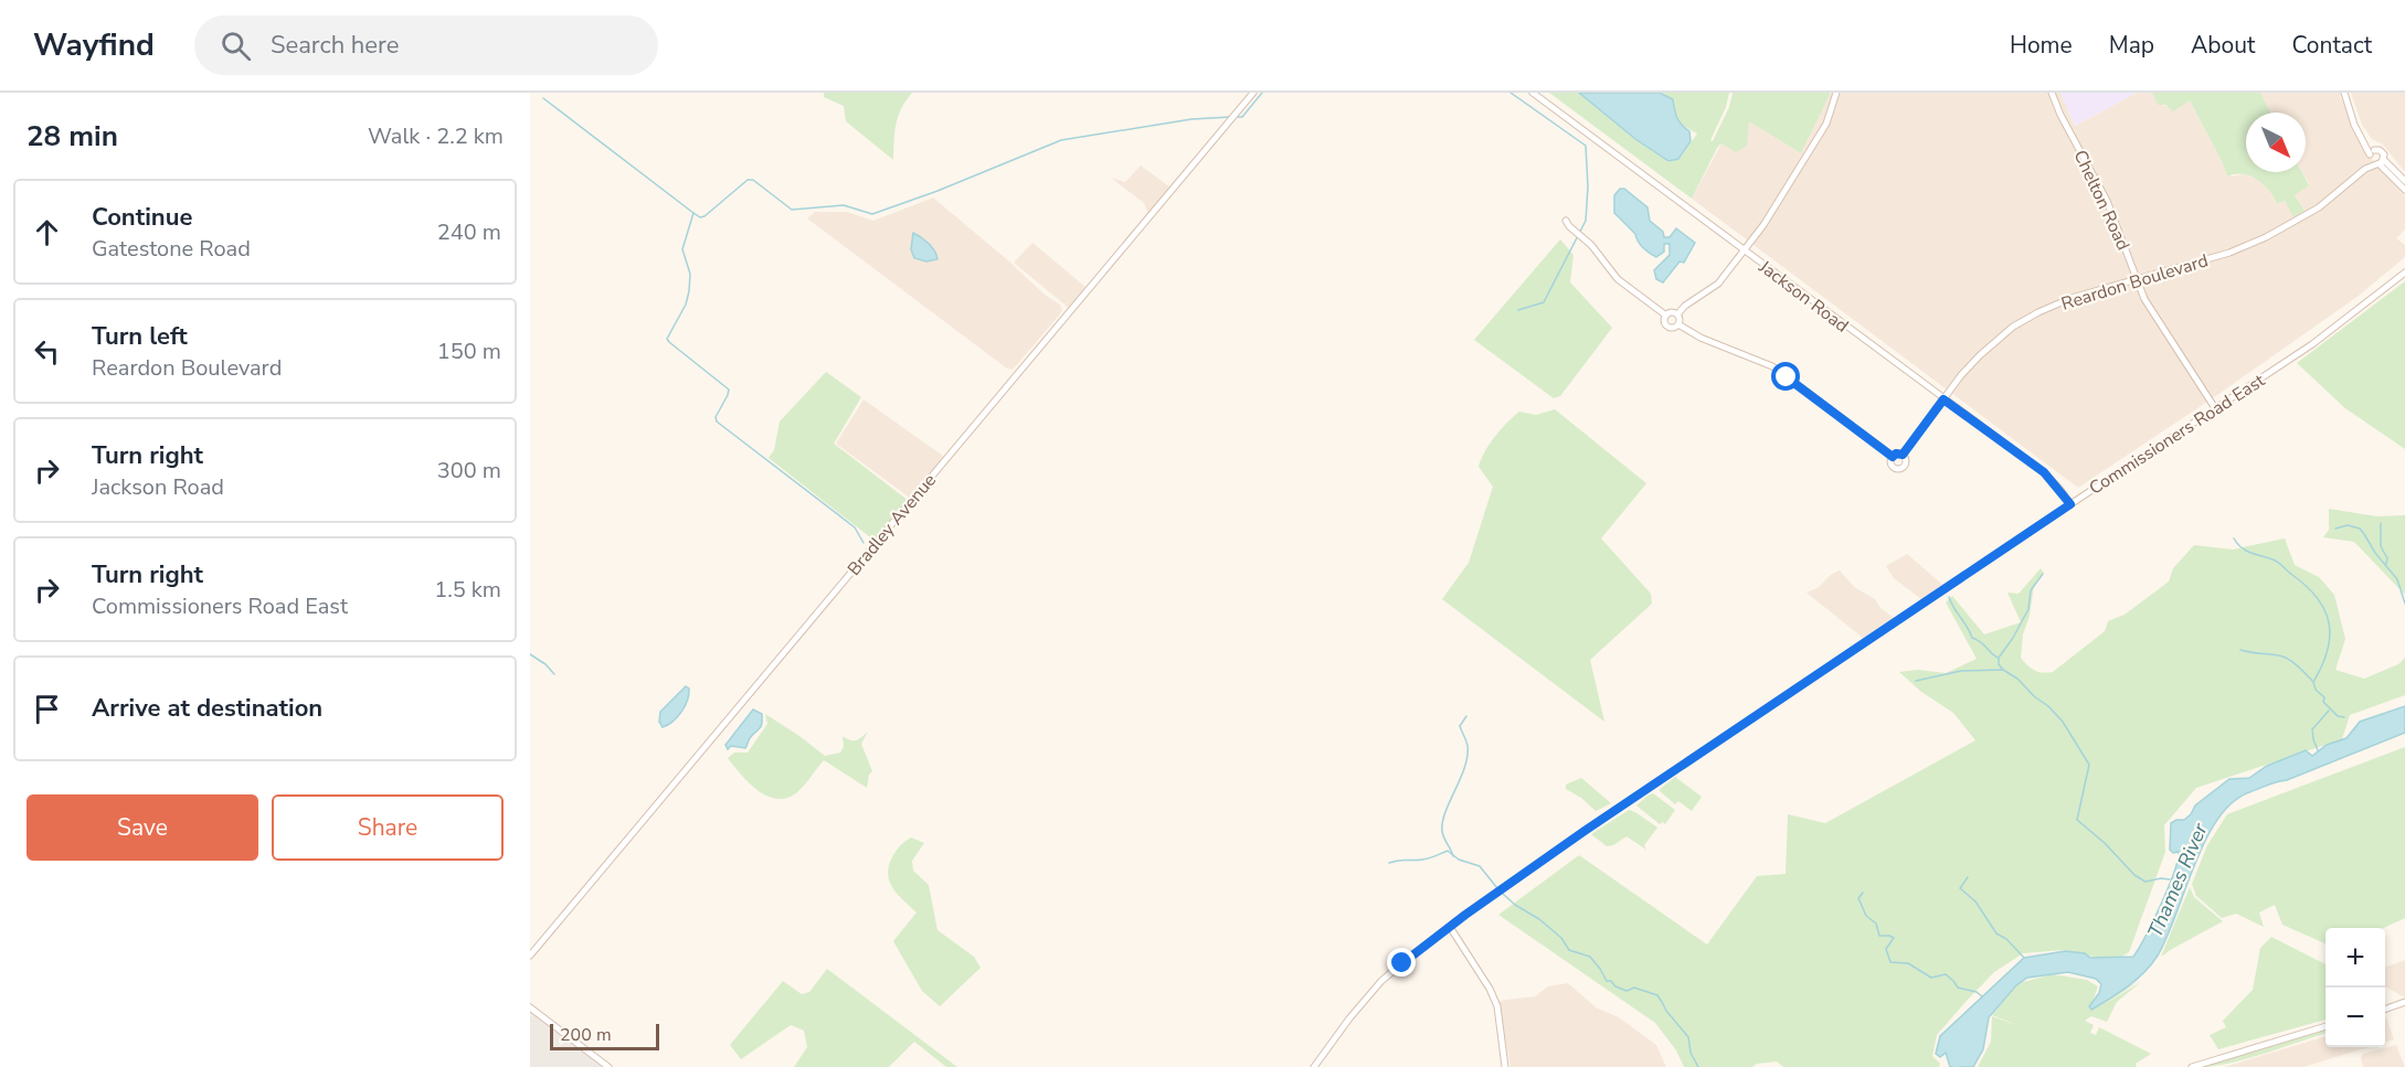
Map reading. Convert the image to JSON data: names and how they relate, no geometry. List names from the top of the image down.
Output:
{
  "streets": {
    "main road": [
      "Chelton Road",
      "Reardon Boulevard",
      "Jackson Road",
      "Commissioners Road East",
      "Bradley Avenue"
    ]
  },
  "crossings": [
    ["Chelton Road", "Reardon Boulevard"],
    ["Chelton Road", "Commissioners Road East"],
    ["Reardon Boulevard", "Jackson Road"],
    ["Jackson Road", "Commissioners Road East"]
  ],
  "water": ["Thames River"],
  "scale_bar": "200 m",
  "north": "bottom right",
  "page": {
    "header": "Wayfind",
    "search": "Search here",
    "nav": [
      "Home",
      "Map",
      "About",
      "Contact"
    ],
    "heading": ["28 min", "Walk · 2.2 km"],
    "list": [
      ["Continue", "Gatestone Road", "240 m"],
      ["Turn left", "Reardon Boulevard", "150 m"],
      ["Turn right", "Jackson Road", "300 m"],
      ["Turn right", "Commissioners Road East", "1.5 km"],
      "Arrive at destination"
    ],
    "buttons": ["Save", "Share"],
    "map_buttons": ["+", "−"],
    "scale": "200 m"
  }
}
